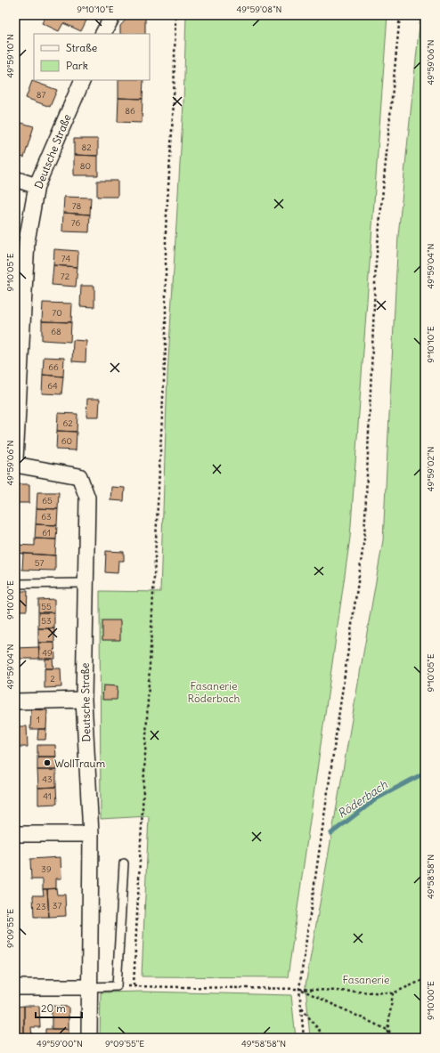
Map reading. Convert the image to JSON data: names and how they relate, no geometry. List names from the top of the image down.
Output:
{
  "streets": {
    "street": ["Deutsche Straße"]
  },
  "water": ["Röderbach"],
  "parks": ["Fasanerie Röderbach", "Fasanerie"],
  "places": ["WollTraum"],
  "house_numbers": [
    "87",
    "86",
    "82",
    "80",
    "78",
    "76",
    "74",
    "72",
    "70",
    "68",
    "66",
    "64",
    "62",
    "60",
    "65",
    "63",
    "61",
    "57",
    "55",
    "53",
    "49",
    "2",
    "1",
    "43",
    "41",
    "39",
    "37",
    "23"
  ],
  "legend": ["Straße", "Park"],
  "scale_bar": "20 m",
  "coordinates": [
    "9°10'10\"E",
    "49°59'08\"N",
    "49°59'10\"N",
    "49°59'06\"N",
    "49°59'04\"N",
    "9°10'05\"E",
    "49°59'02\"N",
    "9°10'00\"E",
    "49°58'58\"N",
    "9°09'55\"E",
    "49°59'00\"N"
  ]
}
